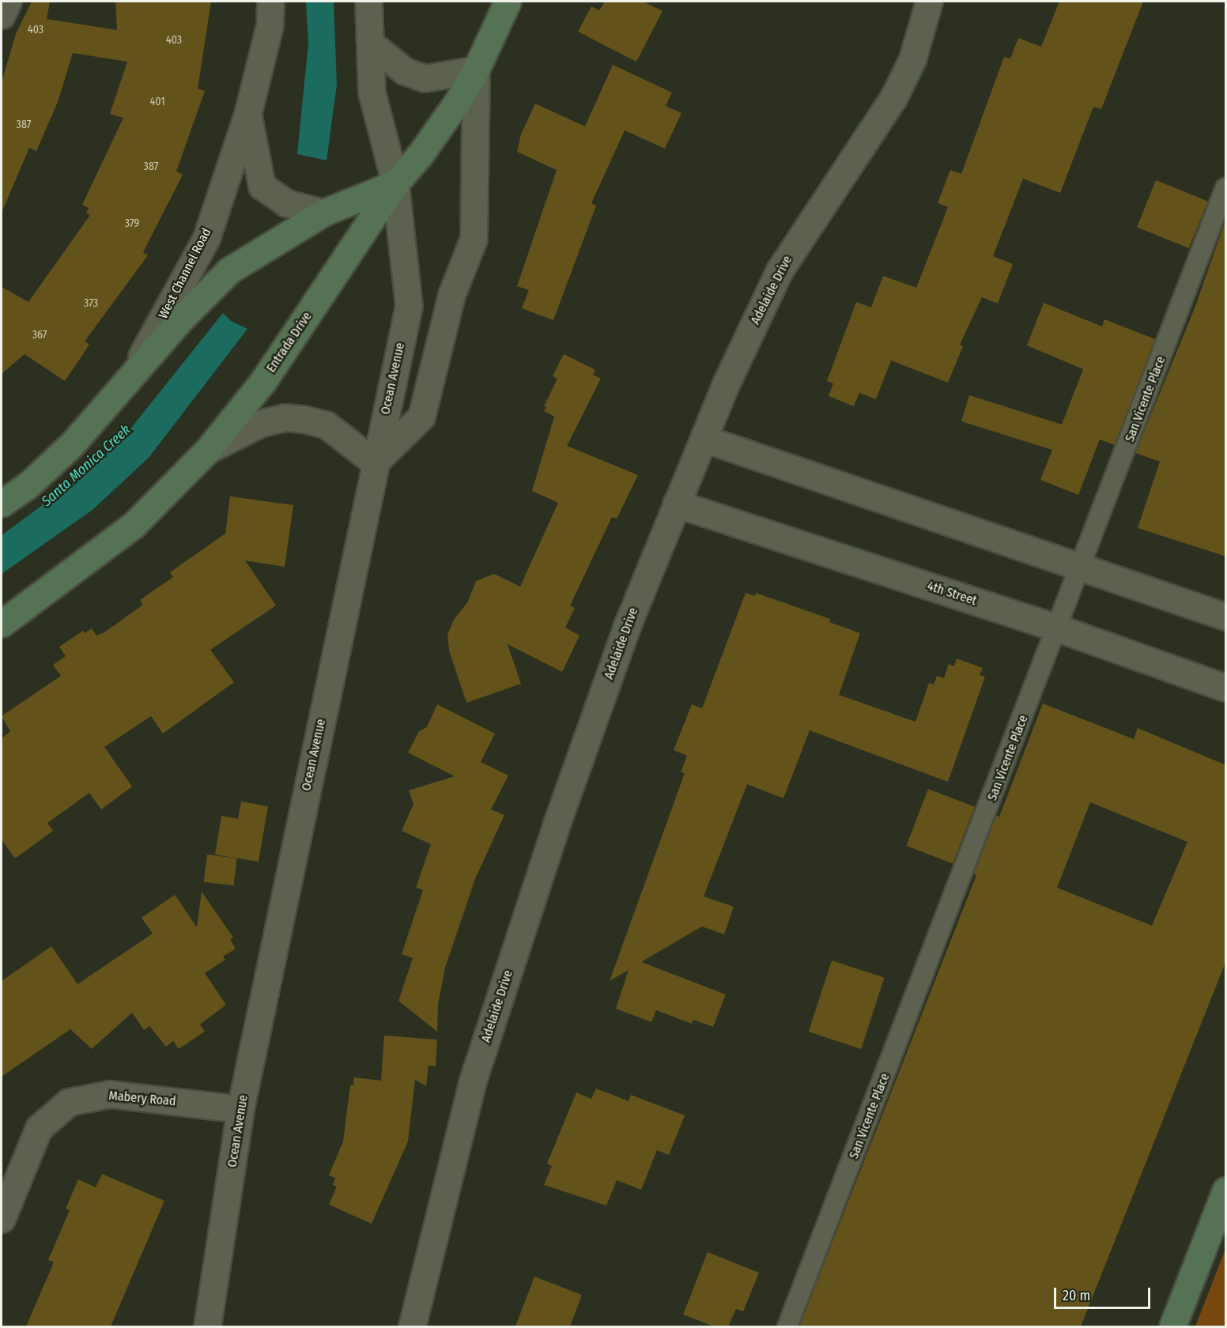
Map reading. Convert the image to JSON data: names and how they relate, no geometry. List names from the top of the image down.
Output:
{
  "streets": {
    "street": [
      "West Channel Road",
      "Adelaide Drive",
      "Entrada Drive",
      "Ocean Avenue",
      "4th Street",
      "Mabery Road"
    ],
    "lane": ["San Vicente Place"]
  },
  "crossings": [
    ["West Channel Road", "Entrada Drive"],
    ["West Channel Road", "Ocean Avenue"],
    ["Adelaide Drive", "4th Street"],
    ["Entrada Drive", "Ocean Avenue"],
    ["Ocean Avenue", "Mabery Road"],
    ["San Vicente Place", "4th Street"]
  ],
  "water": ["Santa Monica Creek"],
  "house_numbers": [
    "403",
    "403",
    "401",
    "387",
    "387",
    "379",
    "373",
    "367"
  ],
  "scale_bar": "20 m"
}
